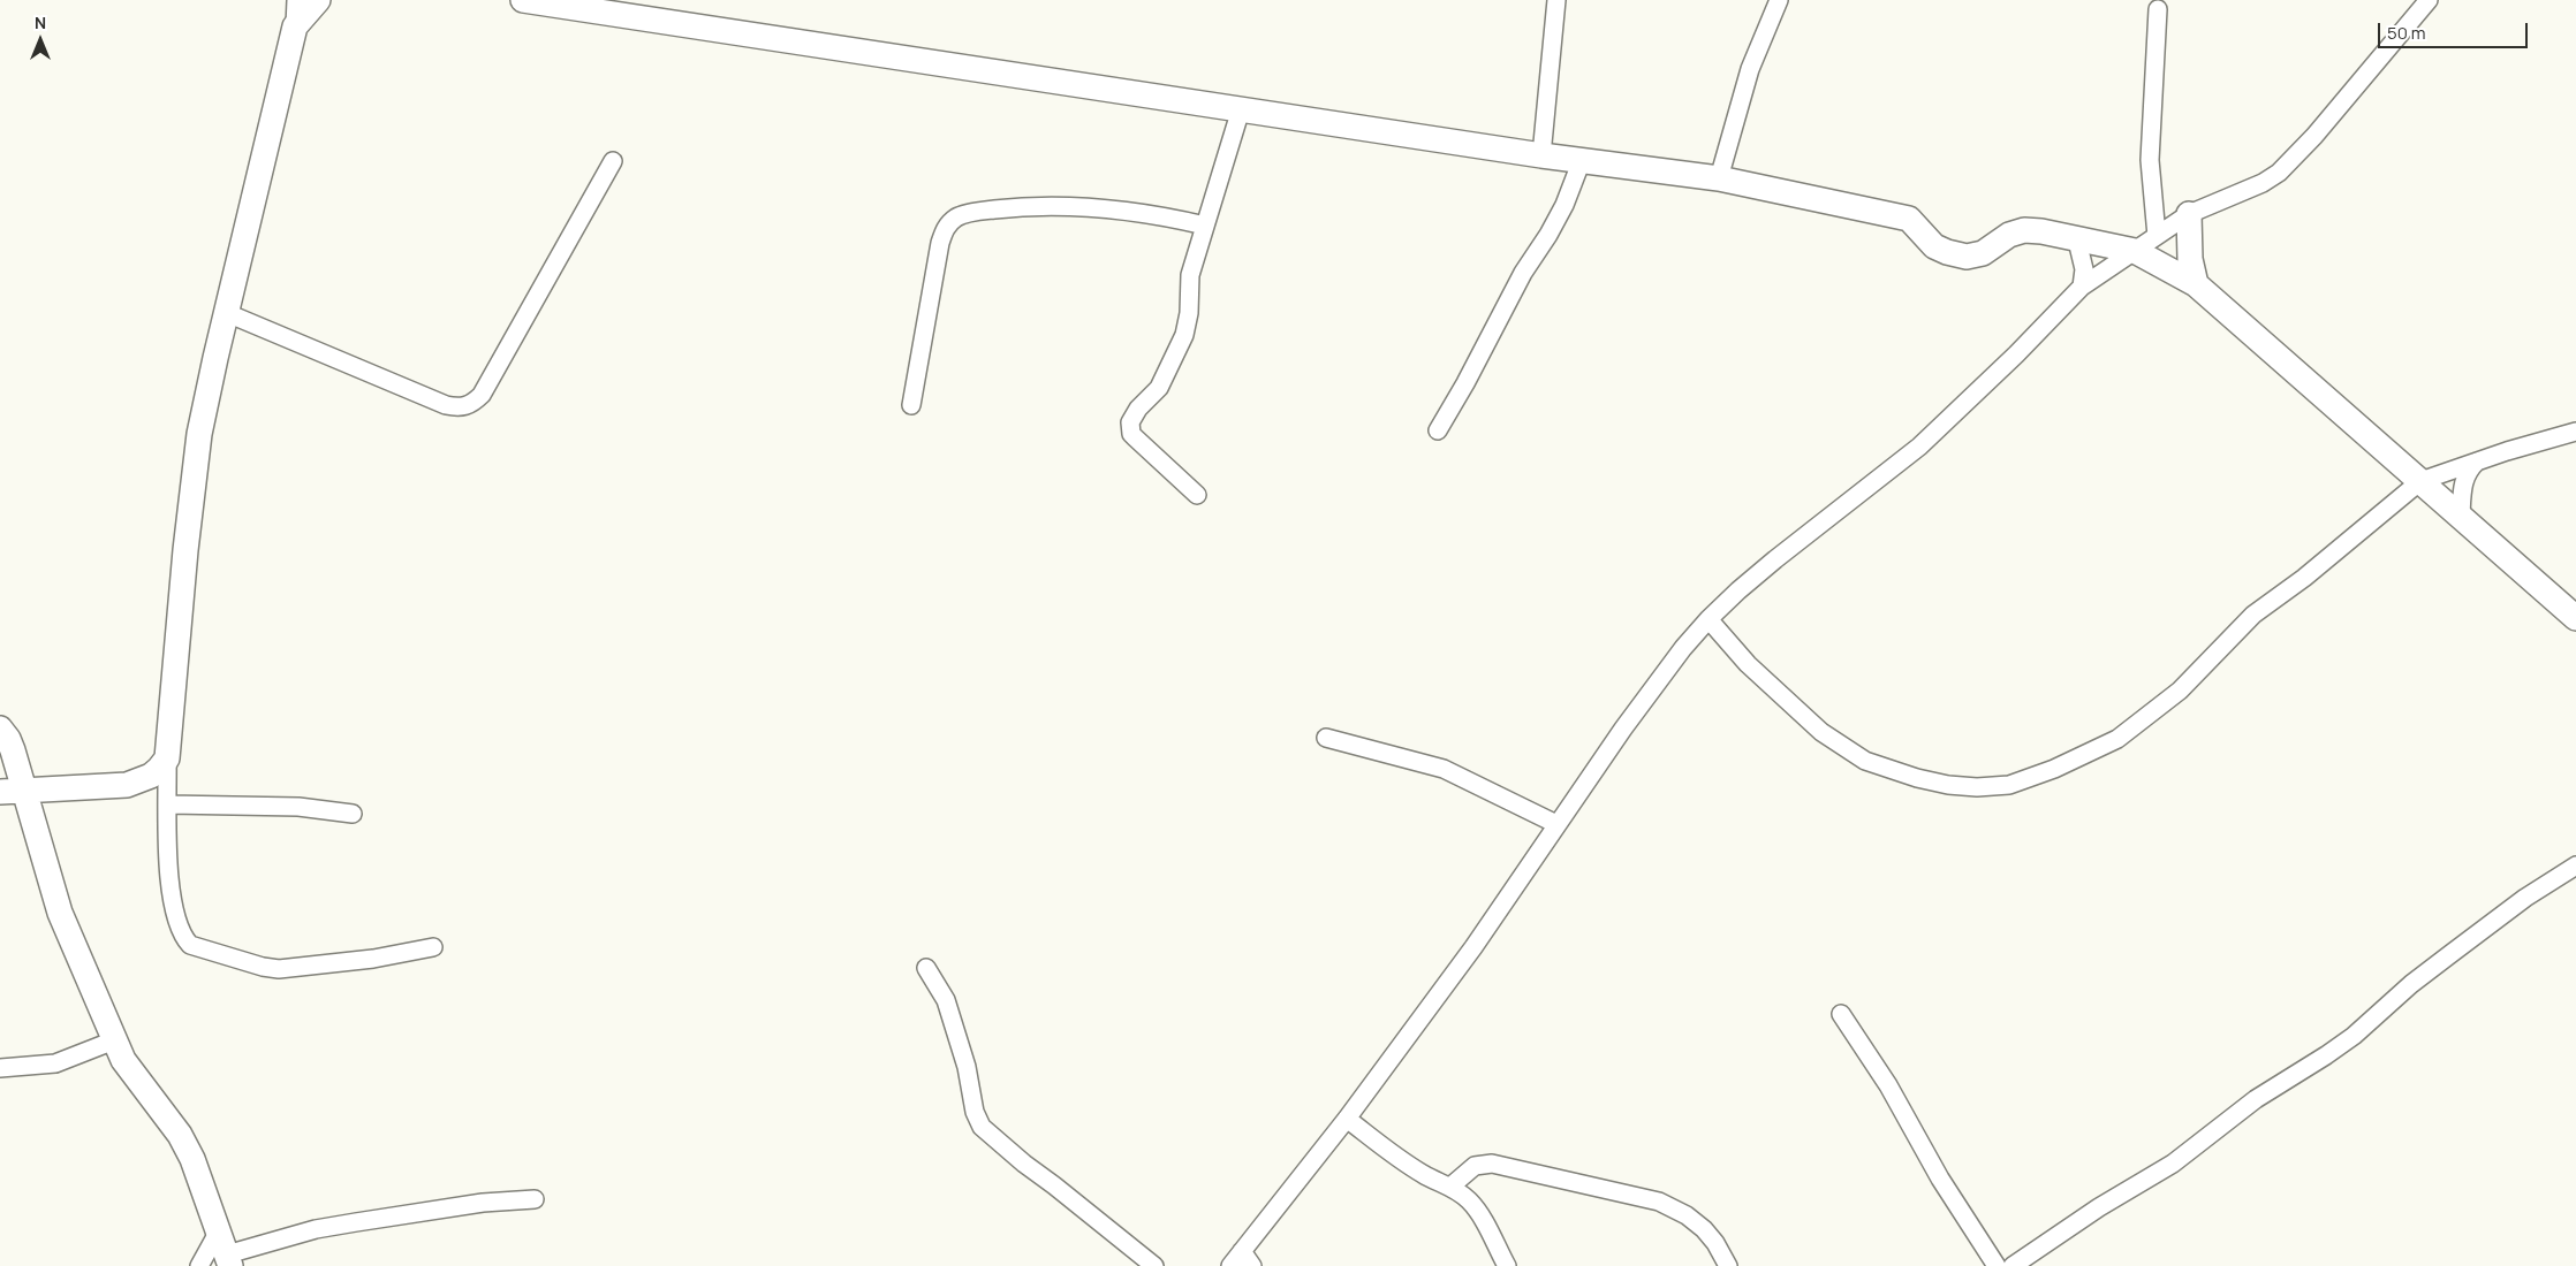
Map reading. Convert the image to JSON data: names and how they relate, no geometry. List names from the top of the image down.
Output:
{
  "scale_bar": "50 m",
  "north": "top"
}
